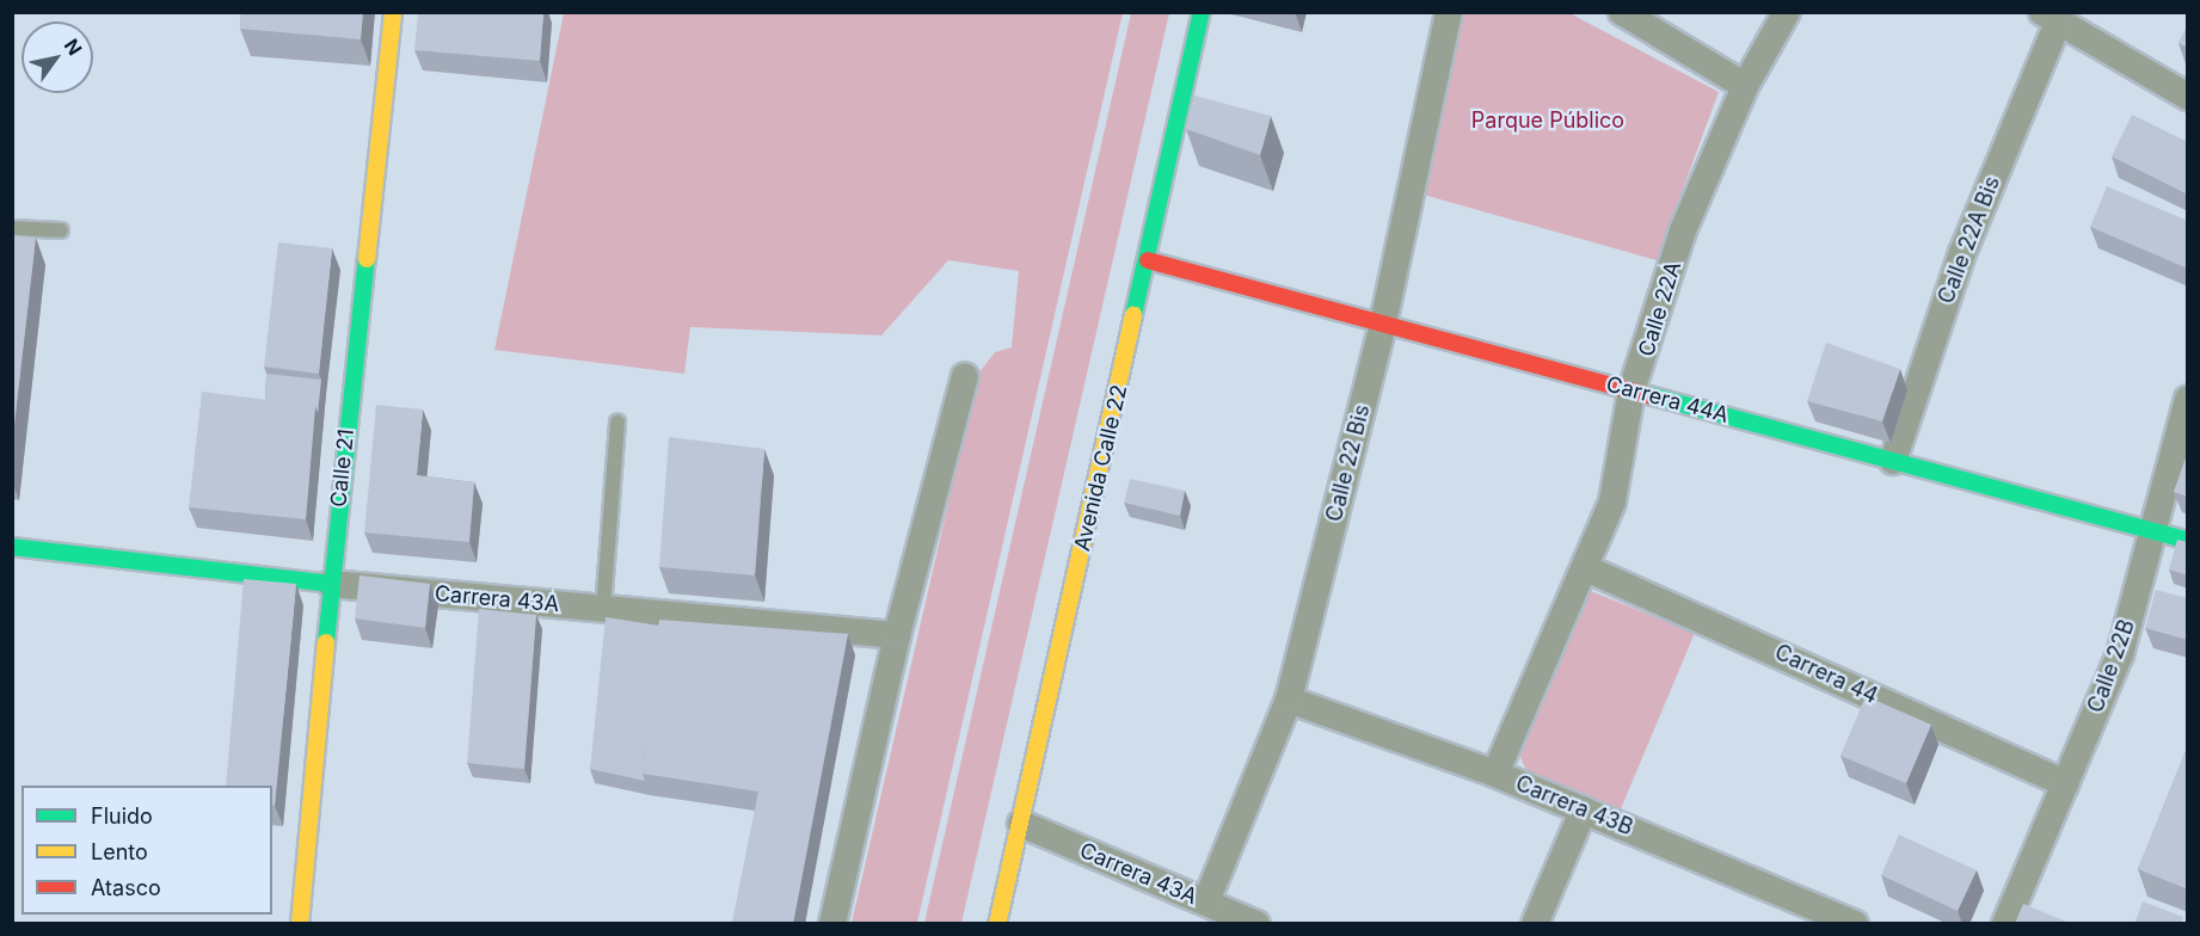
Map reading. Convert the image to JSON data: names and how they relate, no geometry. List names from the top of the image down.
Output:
{
  "streets": {
    "street": [
      "Calle 22A Bis",
      "Calle 22A",
      "Carrera 44A",
      "Calle 22 Bis",
      "Calle 21",
      "Avenida Calle 22",
      "Carrera 43A",
      "Calle 22B",
      "Carrera 44",
      "Carrera 43B"
    ]
  },
  "crossings": [
    ["Calle 22A Bis", "Carrera 44A"],
    ["Calle 22A", "Carrera 44A"],
    ["Calle 22A", "Carrera 44"],
    ["Calle 22A", "Carrera 43B"],
    ["Carrera 44A", "Calle 22 Bis"],
    ["Carrera 44A", "Avenida Calle 22"],
    ["Carrera 44A", "Calle 22B"],
    ["Calle 22 Bis", "Carrera 43A"],
    ["Calle 22 Bis", "Carrera 43B"],
    ["Calle 21", "Carrera 43A"],
    ["Avenida Calle 22", "Carrera 43A"],
    ["Calle 22B", "Carrera 44"]
  ],
  "parks": ["Parque Público"],
  "legend": ["Fluido", "Lento", "Atasco"],
  "north": "top right"
}
